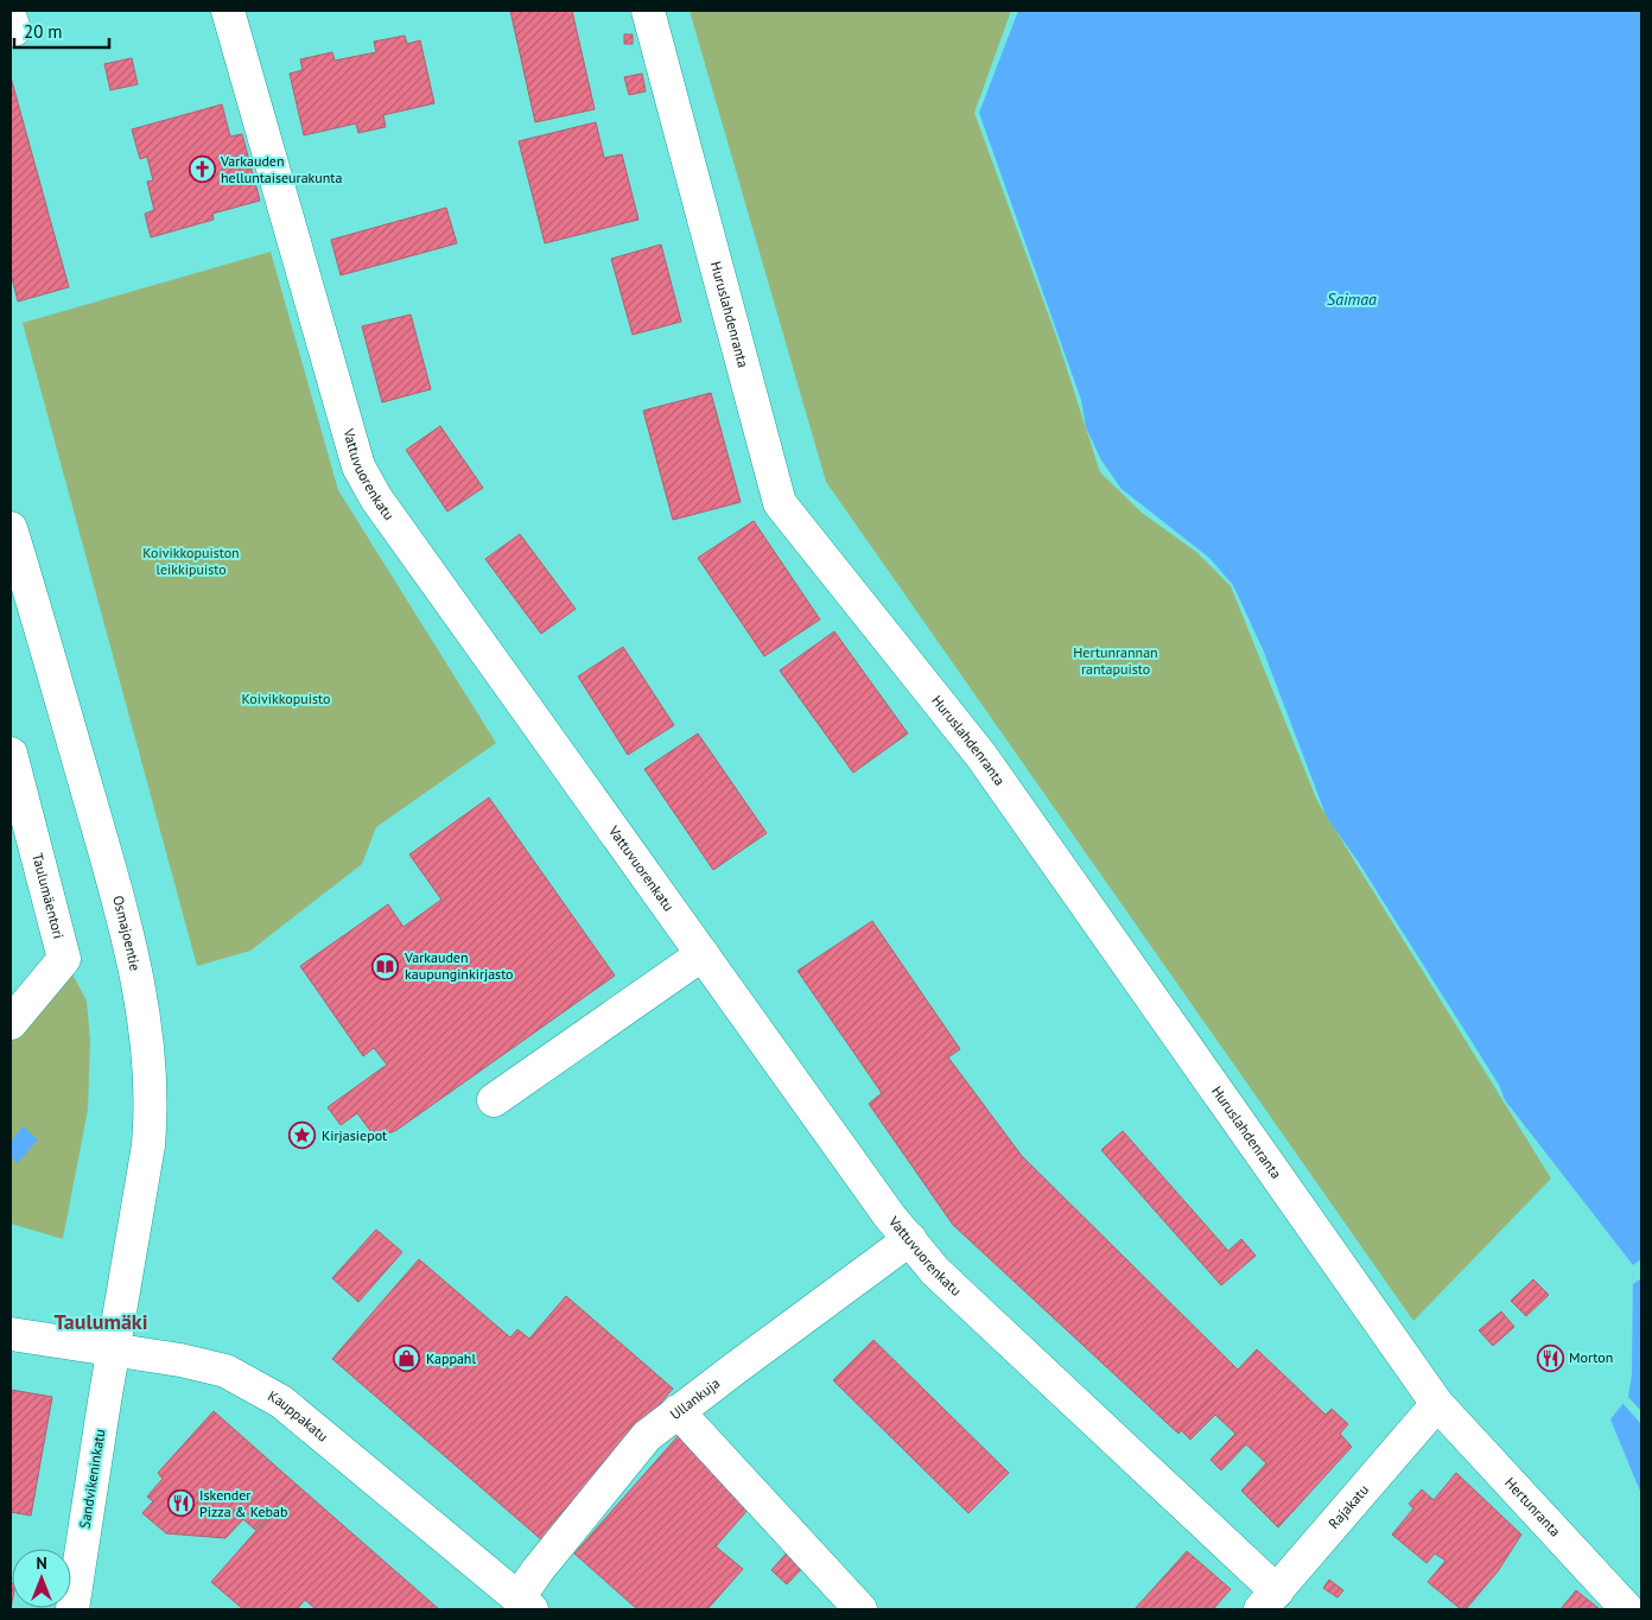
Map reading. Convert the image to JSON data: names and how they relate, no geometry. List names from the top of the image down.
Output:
{
  "streets": {
    "street": [
      "Huruslahdenranta",
      "Vattuvuorenkatu",
      "Taulumäentori",
      "Osmajoentie",
      "Ullankuja",
      "Kauppakatu",
      "Sandvikeninkatu",
      "Rajakatu",
      "Hertunranta"
    ]
  },
  "crossings": [
    ["Huruslahdenranta", "Rajakatu"],
    ["Huruslahdenranta", "Hertunranta"],
    ["Vattuvuorenkatu", "Ullankuja"],
    ["Vattuvuorenkatu", "Rajakatu"],
    ["Osmajoentie", "Kauppakatu"],
    ["Osmajoentie", "Sandvikeninkatu"],
    ["Ullankuja", "Kauppakatu"],
    ["Kauppakatu", "Sandvikeninkatu"],
    ["Rajakatu", "Hertunranta"]
  ],
  "districts": ["Taulumäki"],
  "water": ["Saimaa"],
  "parks": ["Koivikkopuiston leikkipuisto", "Hertunrannan rantapuisto", "Koivikkopuisto"],
  "places": {
    "church": ["Varkauden helluntaiseurakunta"],
    "library": ["Varkauden kaupunginkirjasto"],
    "place": ["Kirjasiepot"],
    "restaurant": ["Morton", "Iskender Pizza & Kebab"],
    "shop": ["Kappahl"]
  },
  "scale_bar": "20 m",
  "north": "top"
}
